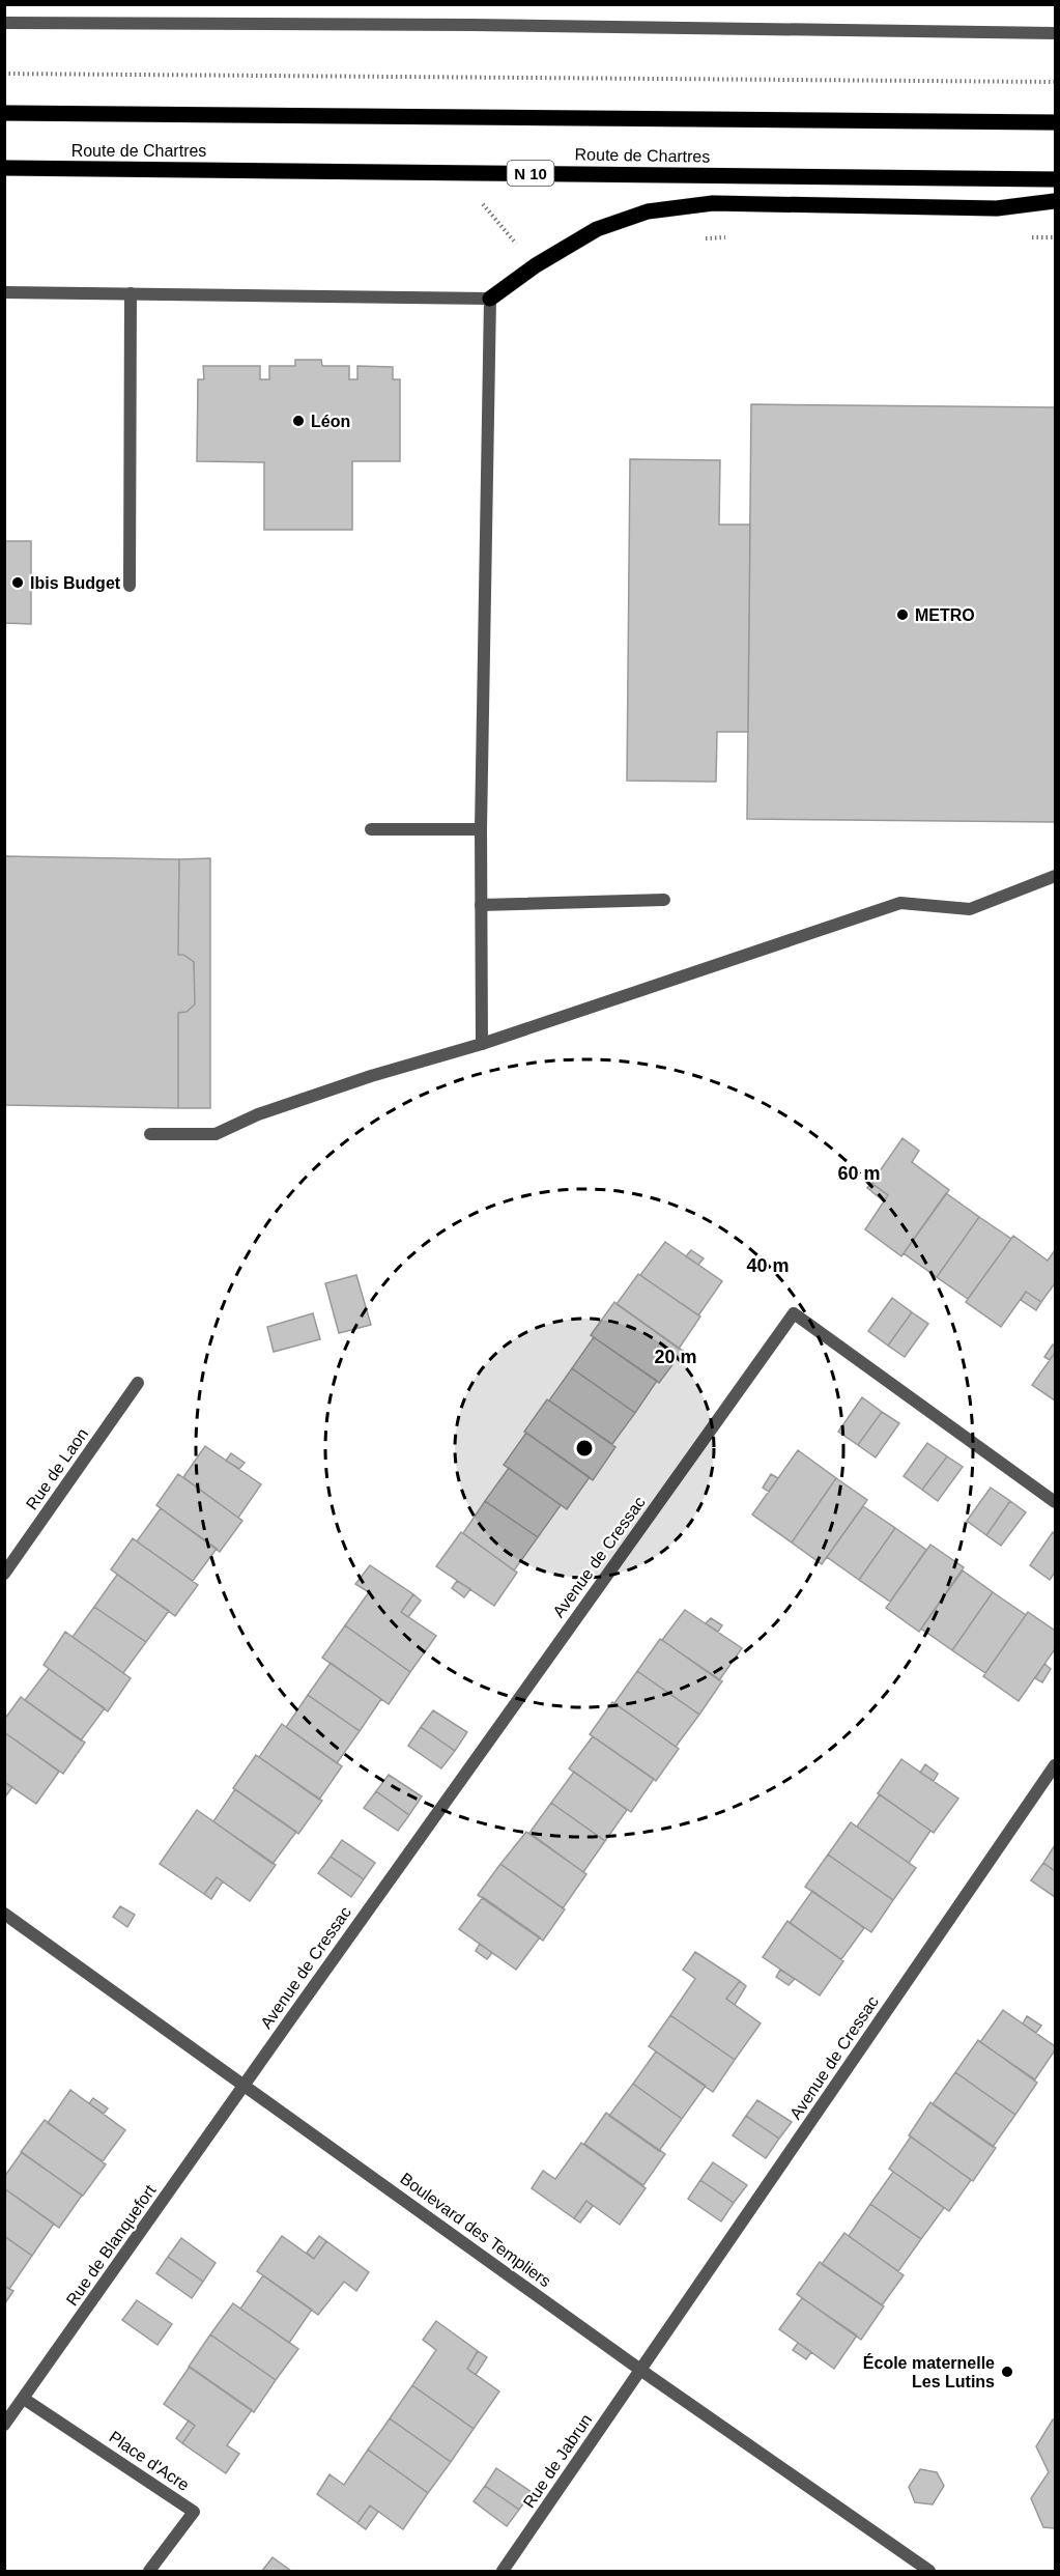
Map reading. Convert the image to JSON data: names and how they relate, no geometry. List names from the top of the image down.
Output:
{
  "streets": {
    "main road": ["Route de Chartres", "N 10"],
    "street": [
      "Rue de Laon",
      "Avenue de Cressac",
      "Boulevard des Templiers",
      "Rue de Blanquefort",
      "Place d'Acre",
      "Rue de Jabrun"
    ]
  },
  "crossings": [
    ["Avenue de Cressac", "Boulevard des Templiers"],
    ["Avenue de Cressac", "Rue de Blanquefort"],
    ["Avenue de Cressac", "Rue de Jabrun"],
    ["Boulevard des Templiers", "Rue de Blanquefort"],
    ["Boulevard des Templiers", "Rue de Jabrun"],
    ["Rue de Blanquefort", "Place d'Acre"]
  ],
  "places": [
    "Léon",
    "Ibis Budget",
    "METRO",
    "École maternelle Les Lutins"
  ],
  "rings": ["60 m", "40 m", "20 m"]
}
